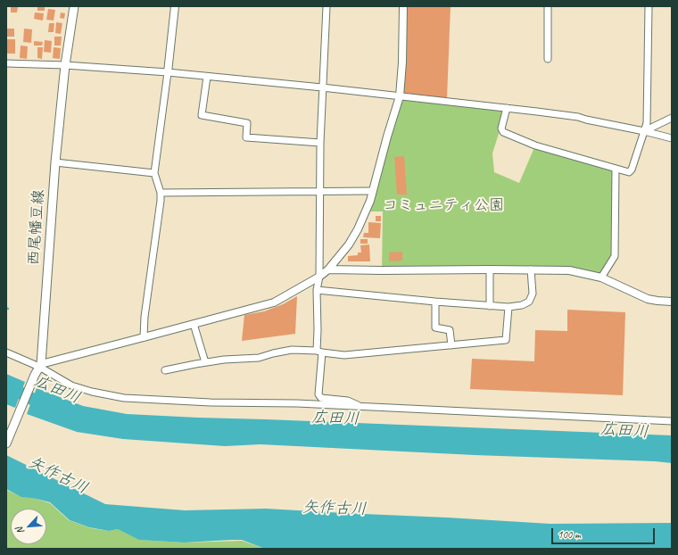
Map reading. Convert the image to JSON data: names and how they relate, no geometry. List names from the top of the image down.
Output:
{
  "streets": {
    "main road": ["西尾幡豆線"]
  },
  "water": ["広田川", "矢作古川"],
  "parks": ["コミュニティ公園"],
  "scale_bar": "100 m",
  "north": "bottom left"
}
